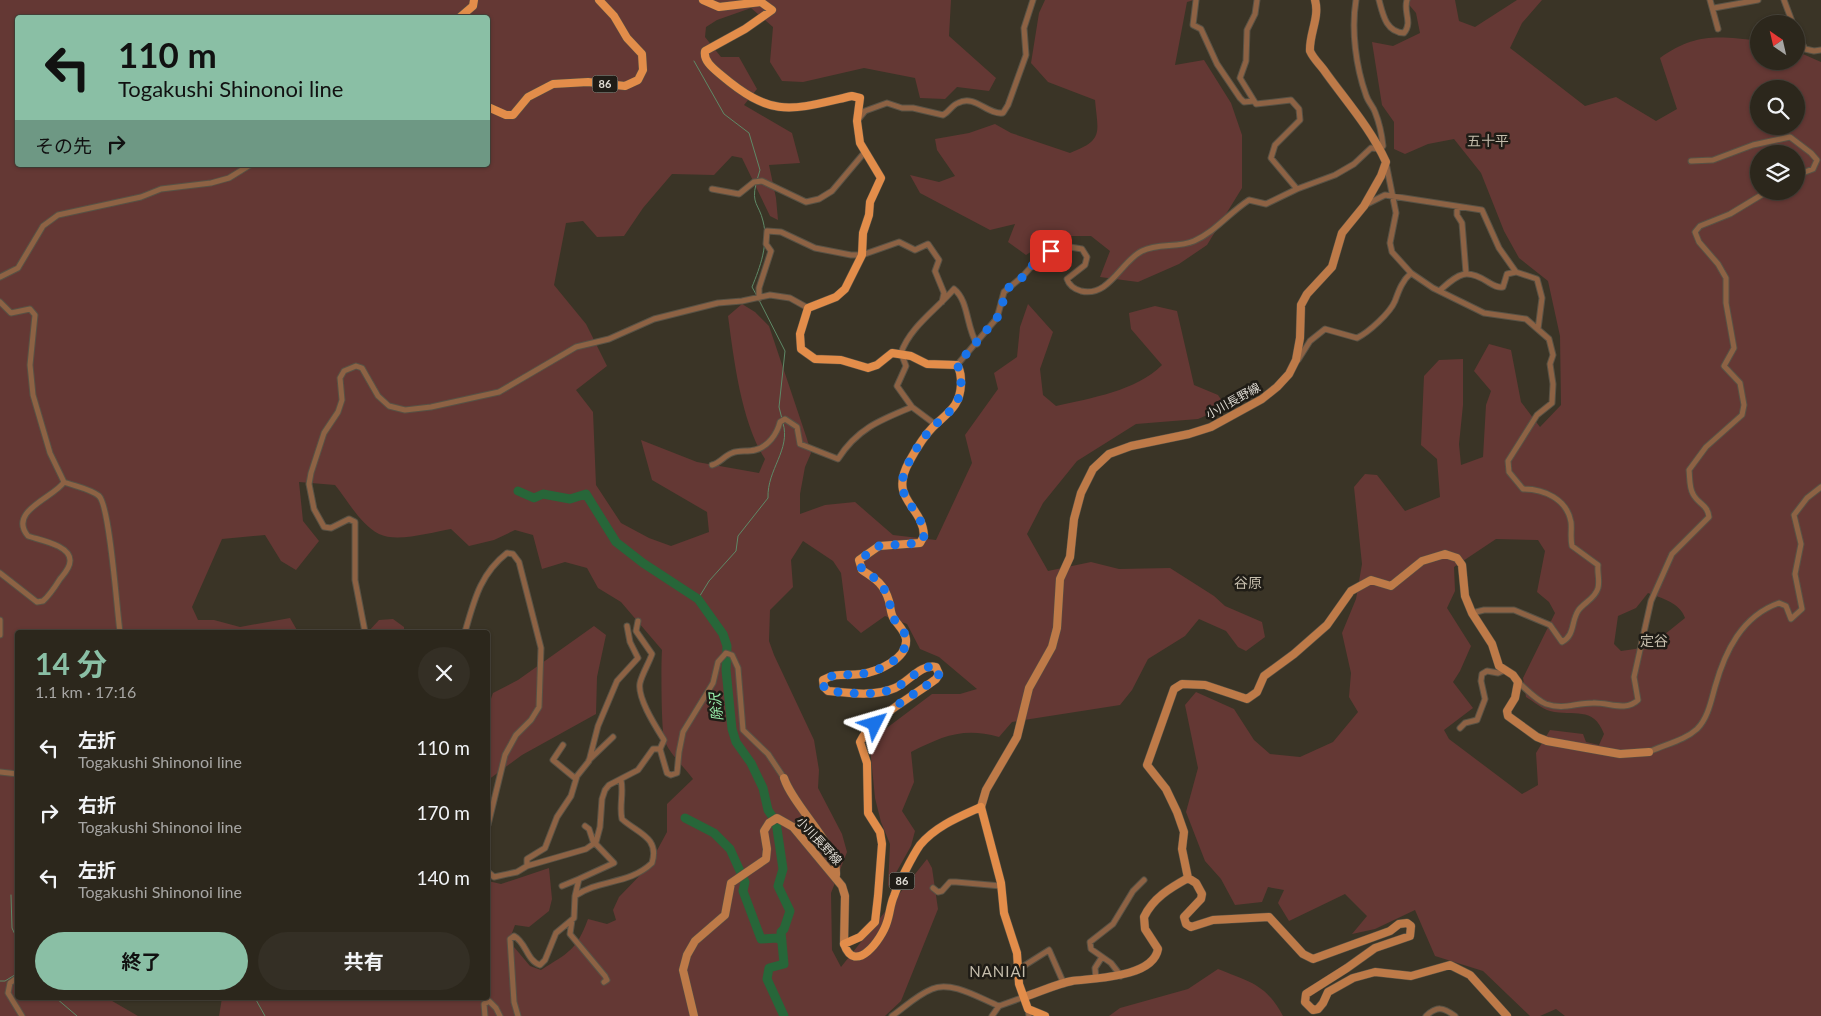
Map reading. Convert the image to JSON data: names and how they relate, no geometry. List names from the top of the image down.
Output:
{
  "streets": {
    "main road": ["86"],
    "street": ["小川長野線"]
  },
  "crossings": [
    ["86", "小川長野線"]
  ],
  "districts": [
    "五十平",
    "谷原",
    "定谷",
    "NANIAI"
  ],
  "water": ["除沢"],
  "north": "top left",
  "page": {
    "turn": ["110 m", "Togakushi Shinonoi line"],
    "then": "その先",
    "heading": ["14 分", "1.1 km · 17:16"],
    "list": [
      {
        "name": "左折",
        "note": "Togakushi Shinonoi line",
        "value": "110 m"
      },
      {
        "name": "右折",
        "note": "Togakushi Shinonoi line",
        "value": "170 m"
      },
      {
        "name": "左折",
        "note": "Togakushi Shinonoi line",
        "value": "140 m"
      }
    ],
    "buttons": ["終了", "共有"]
  }
}
